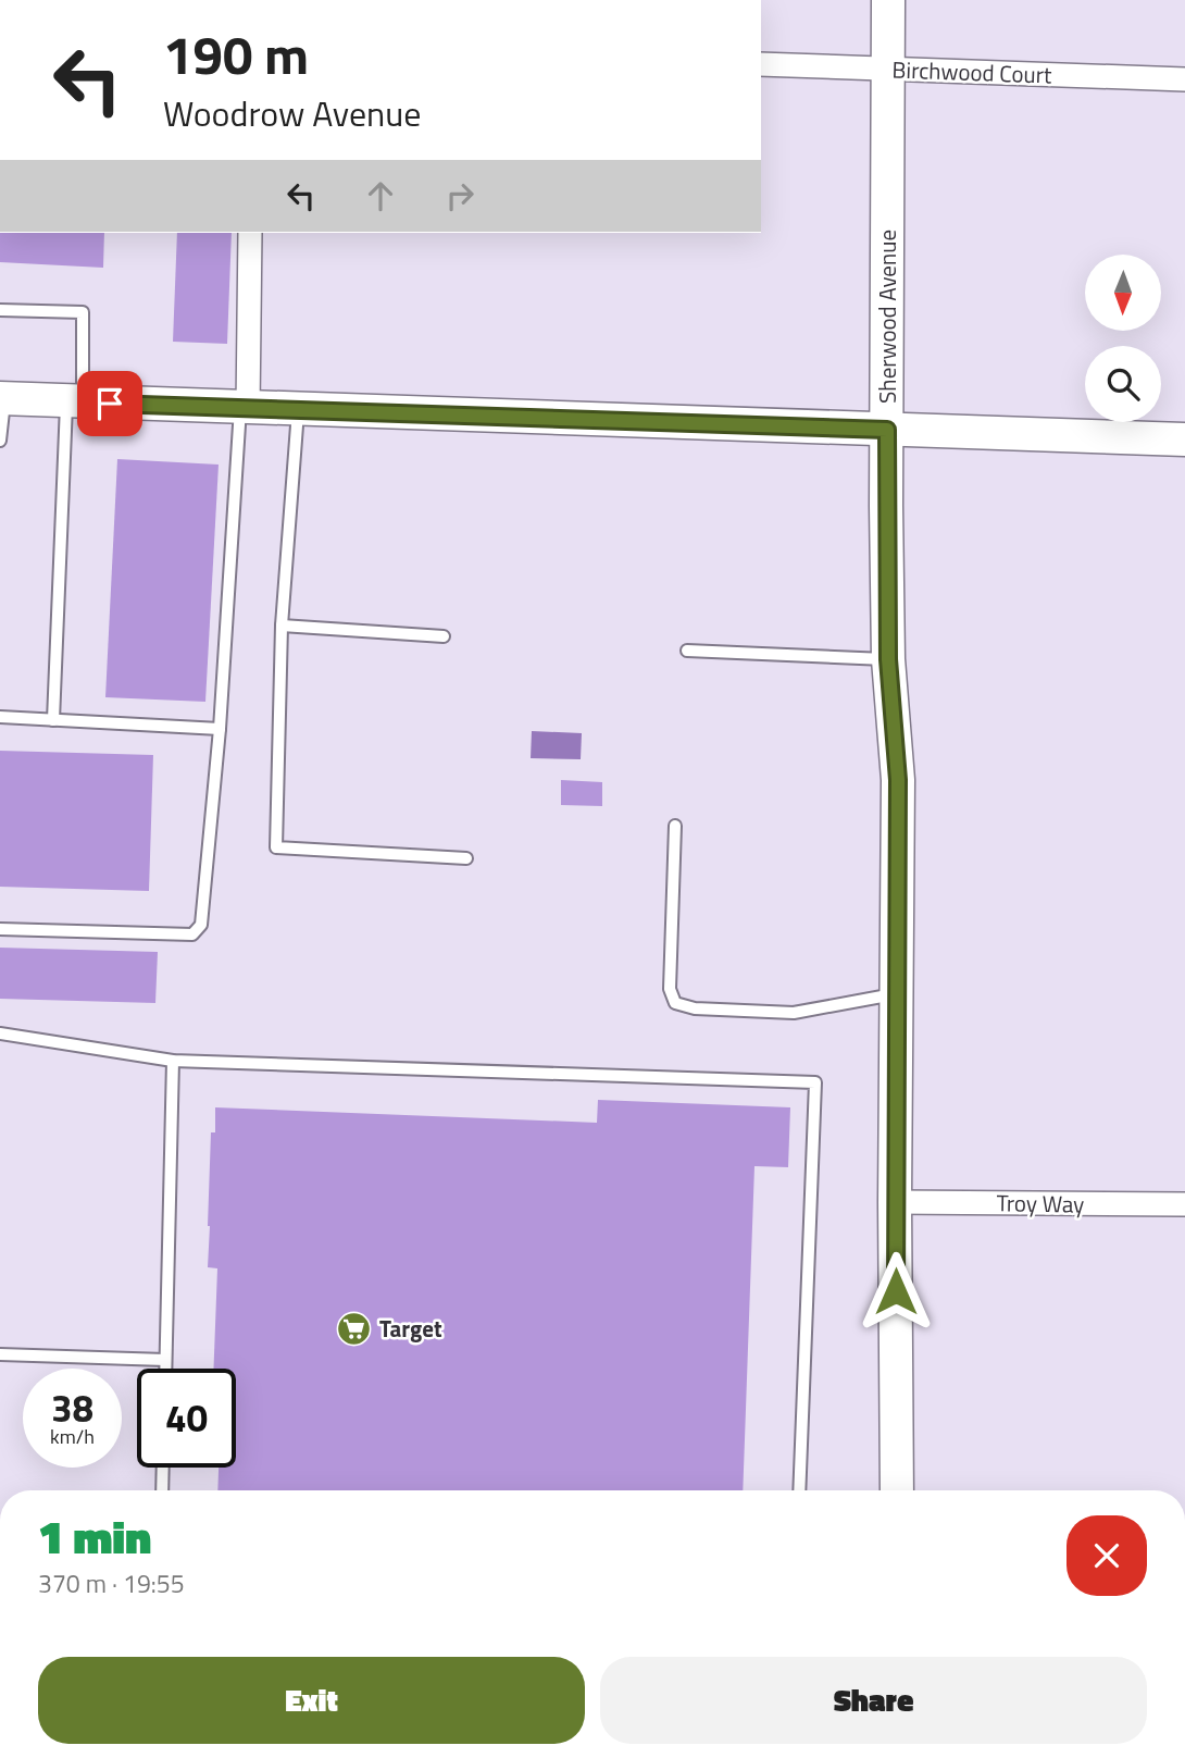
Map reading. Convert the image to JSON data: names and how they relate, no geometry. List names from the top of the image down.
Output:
{
  "streets": {
    "street": ["Birchwood Court", "Sherwood Avenue", "Troy Way"]
  },
  "crossings": [
    ["Birchwood Court", "Sherwood Avenue"],
    ["Sherwood Avenue", "Troy Way"]
  ],
  "places": {
    "supermarket": ["Target"]
  },
  "north": "bottom",
  "page": {
    "turn": ["190 m", "Woodrow Avenue"],
    "speed": "38 km/h",
    "limit": "40",
    "heading": ["1 min", "370 m · 19:55"],
    "buttons": ["Exit", "Share"]
  }
}
